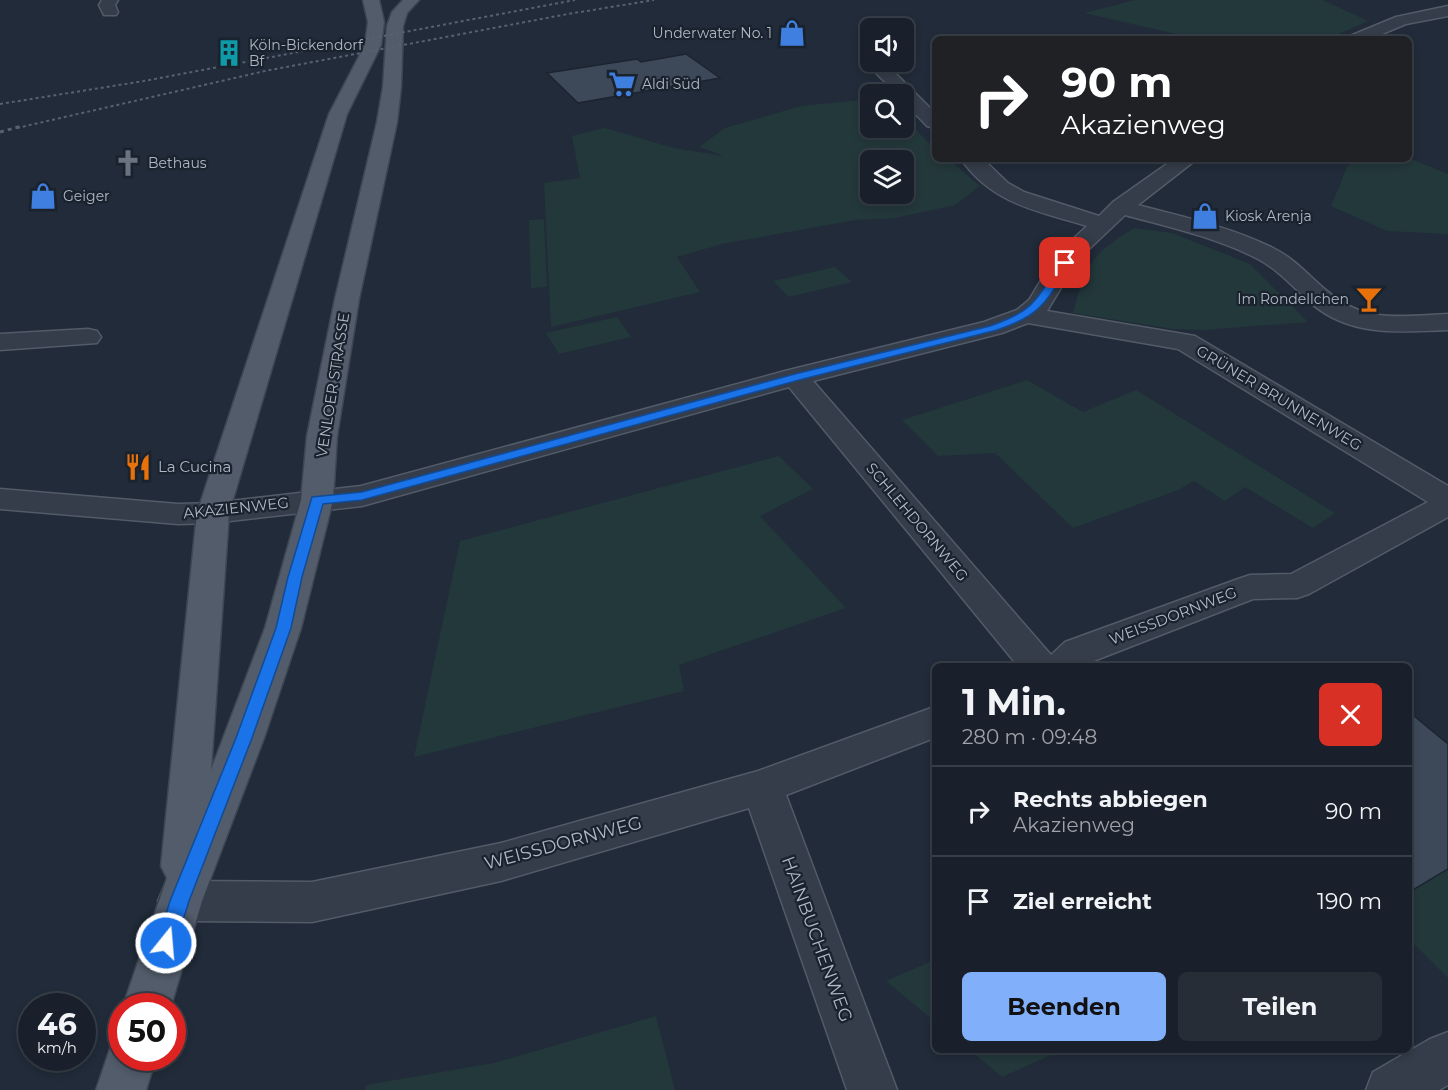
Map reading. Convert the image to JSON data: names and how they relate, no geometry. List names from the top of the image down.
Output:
{
  "streets": {
    "main road": ["VENLOER STRASSE"],
    "street": [
      "GRÜNER BRUNNENWEG",
      "AKAZIENWEG",
      "SCHLEHDORNWEG",
      "WEISSDORNWEG",
      "HAINBUCHENWEG"
    ]
  },
  "crossings": [
    ["VENLOER STRASSE", "AKAZIENWEG"],
    ["VENLOER STRASSE", "WEISSDORNWEG"],
    ["GRÜNER BRUNNENWEG", "AKAZIENWEG"],
    ["GRÜNER BRUNNENWEG", "WEISSDORNWEG"],
    ["AKAZIENWEG", "SCHLEHDORNWEG"],
    ["WEISSDORNWEG", "HAINBUCHENWEG"]
  ],
  "places": {
    "shop": ["Underwater No. 1", "Geiger", "Kiosk Arenja"],
    "building": ["Köln-Bickendorf Bf"],
    "supermarket": ["Aldi Süd"],
    "church": ["Bethaus"],
    "bar": ["Im Rondellchen"],
    "restaurant": ["La Cucina"]
  },
  "page": {
    "turn": ["90 m", "Akazienweg"],
    "heading": ["1 Min.", "280 m · 09:48"],
    "list": [
      {
        "name": "Rechts abbiegen",
        "note": "Akazienweg",
        "value": "90 m"
      },
      {
        "name": "Ziel erreicht",
        "value": "190 m"
      }
    ],
    "buttons": ["Beenden", "Teilen"],
    "speed": "46 km/h",
    "limit": "50"
  }
}
